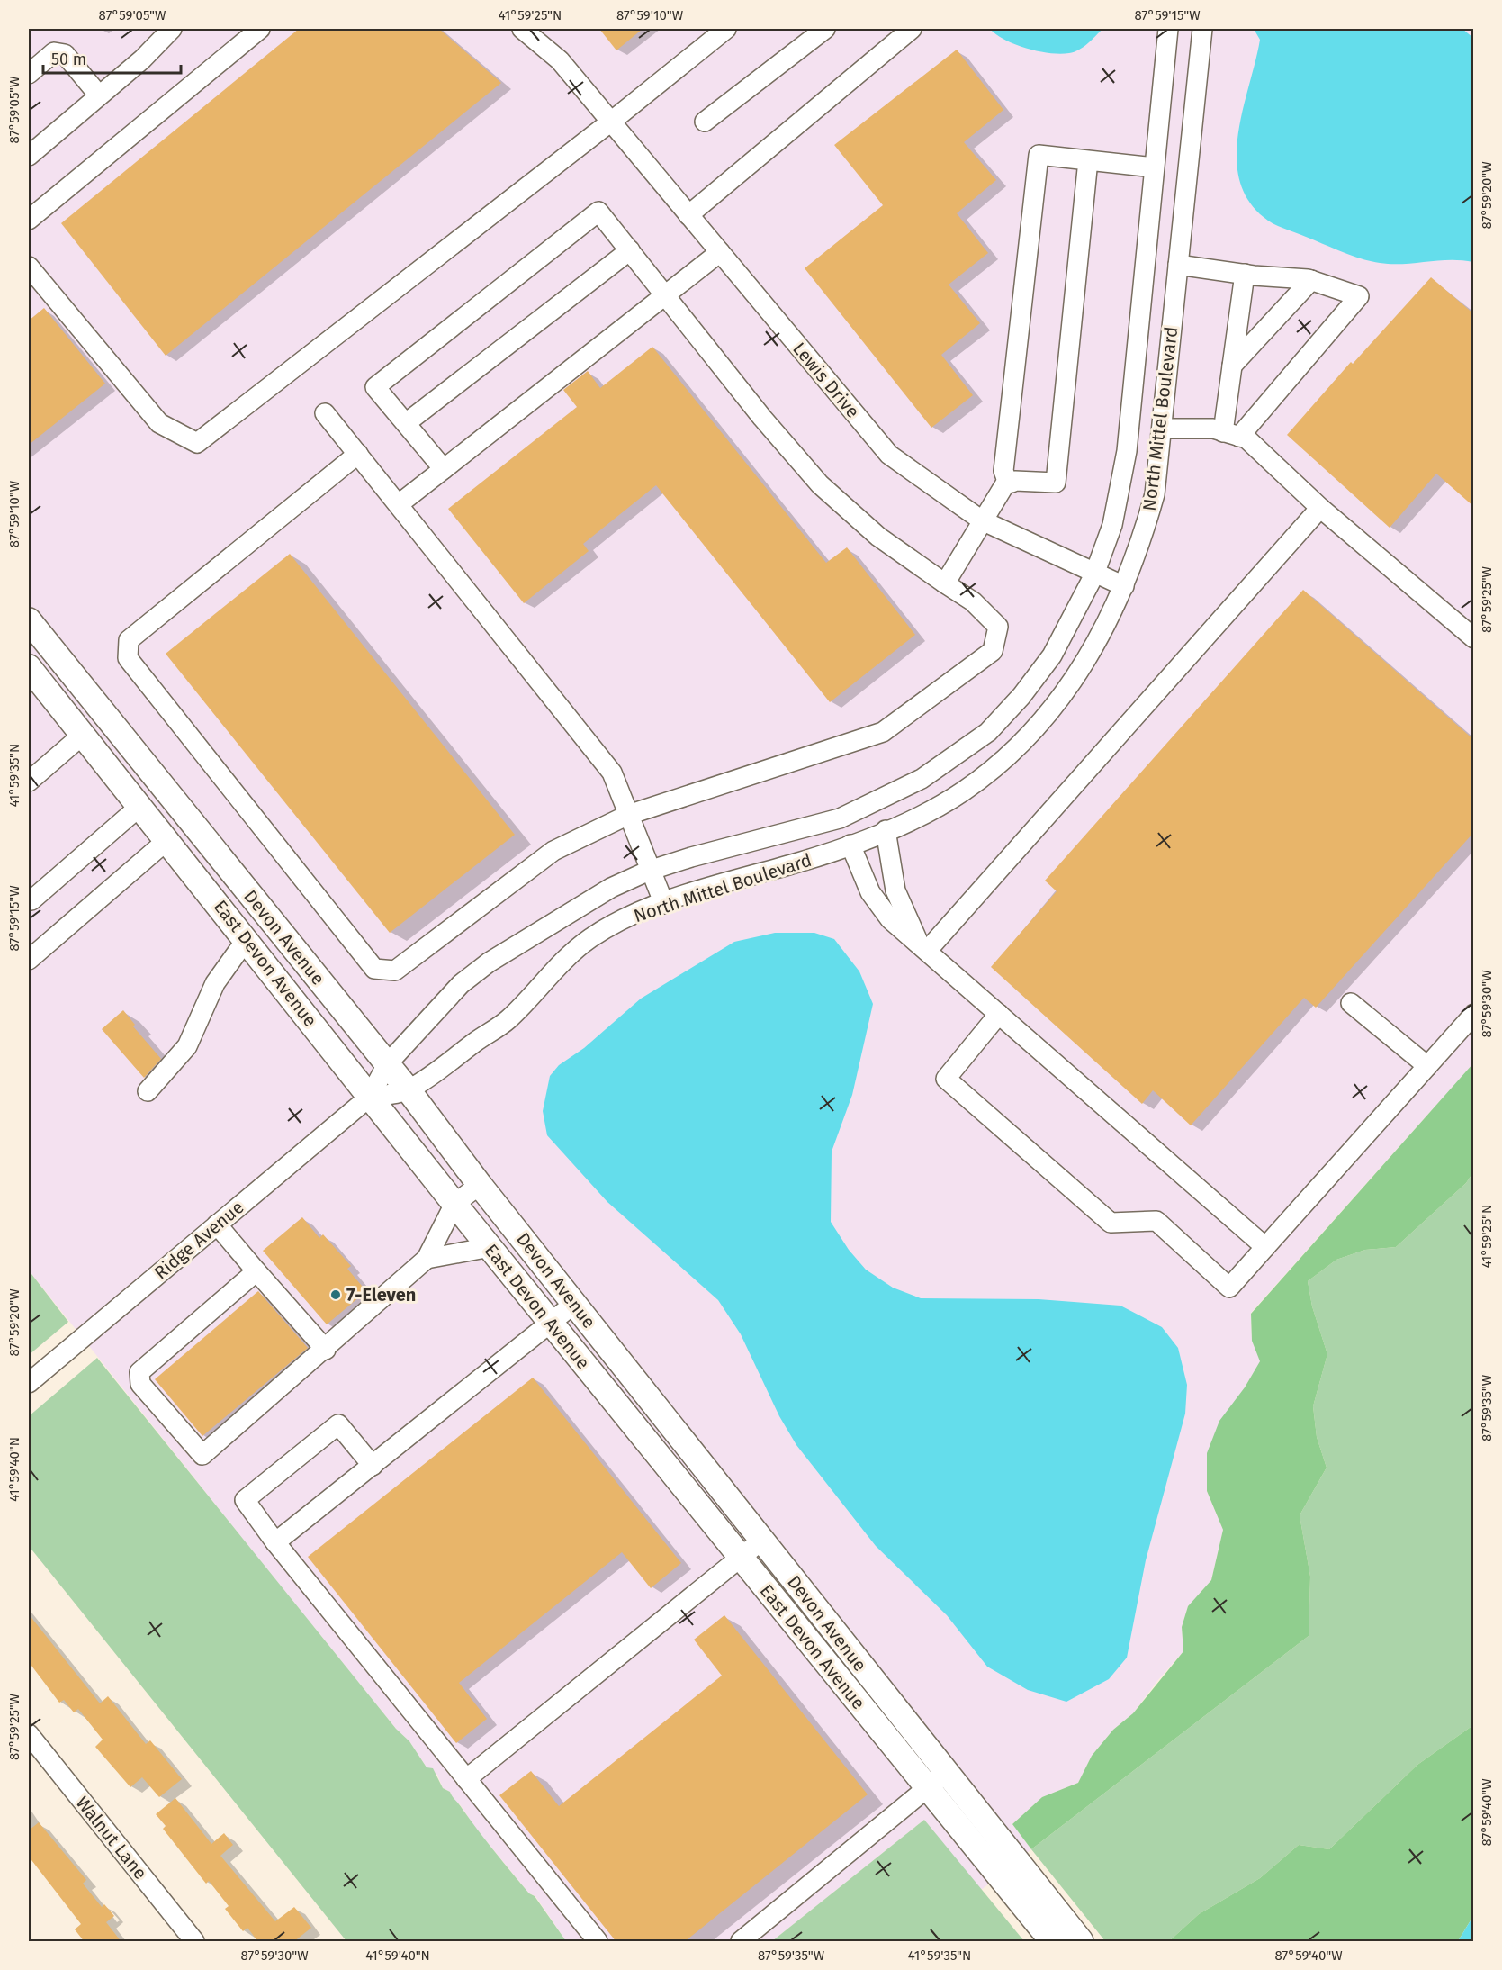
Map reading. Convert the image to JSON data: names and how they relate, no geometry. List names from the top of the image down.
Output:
{
  "streets": {
    "main road": ["Devon Avenue", "East Devon Avenue"],
    "street": [
      "Lewis Drive",
      "North Mittel Boulevard",
      "Ridge Avenue",
      "Walnut Lane"
    ]
  },
  "crossings": [
    ["Lewis Drive", "North Mittel Boulevard"],
    ["North Mittel Boulevard", "Devon Avenue"],
    ["North Mittel Boulevard", "East Devon Avenue"],
    ["North Mittel Boulevard", "Ridge Avenue"],
    ["East Devon Avenue", "Ridge Avenue"]
  ],
  "places": ["7-Eleven"],
  "scale_bar": "50 m",
  "coordinates": [
    "87°59'05\"W",
    "41°59'25\"N",
    "87°59'10\"W",
    "87°59'15\"W",
    "87°59'20\"W",
    "87°59'25\"W",
    "41°59'35\"N",
    "87°59'30\"W",
    "87°59'35\"W",
    "41°59'40\"N",
    "87°59'40\"W"
  ]
}
